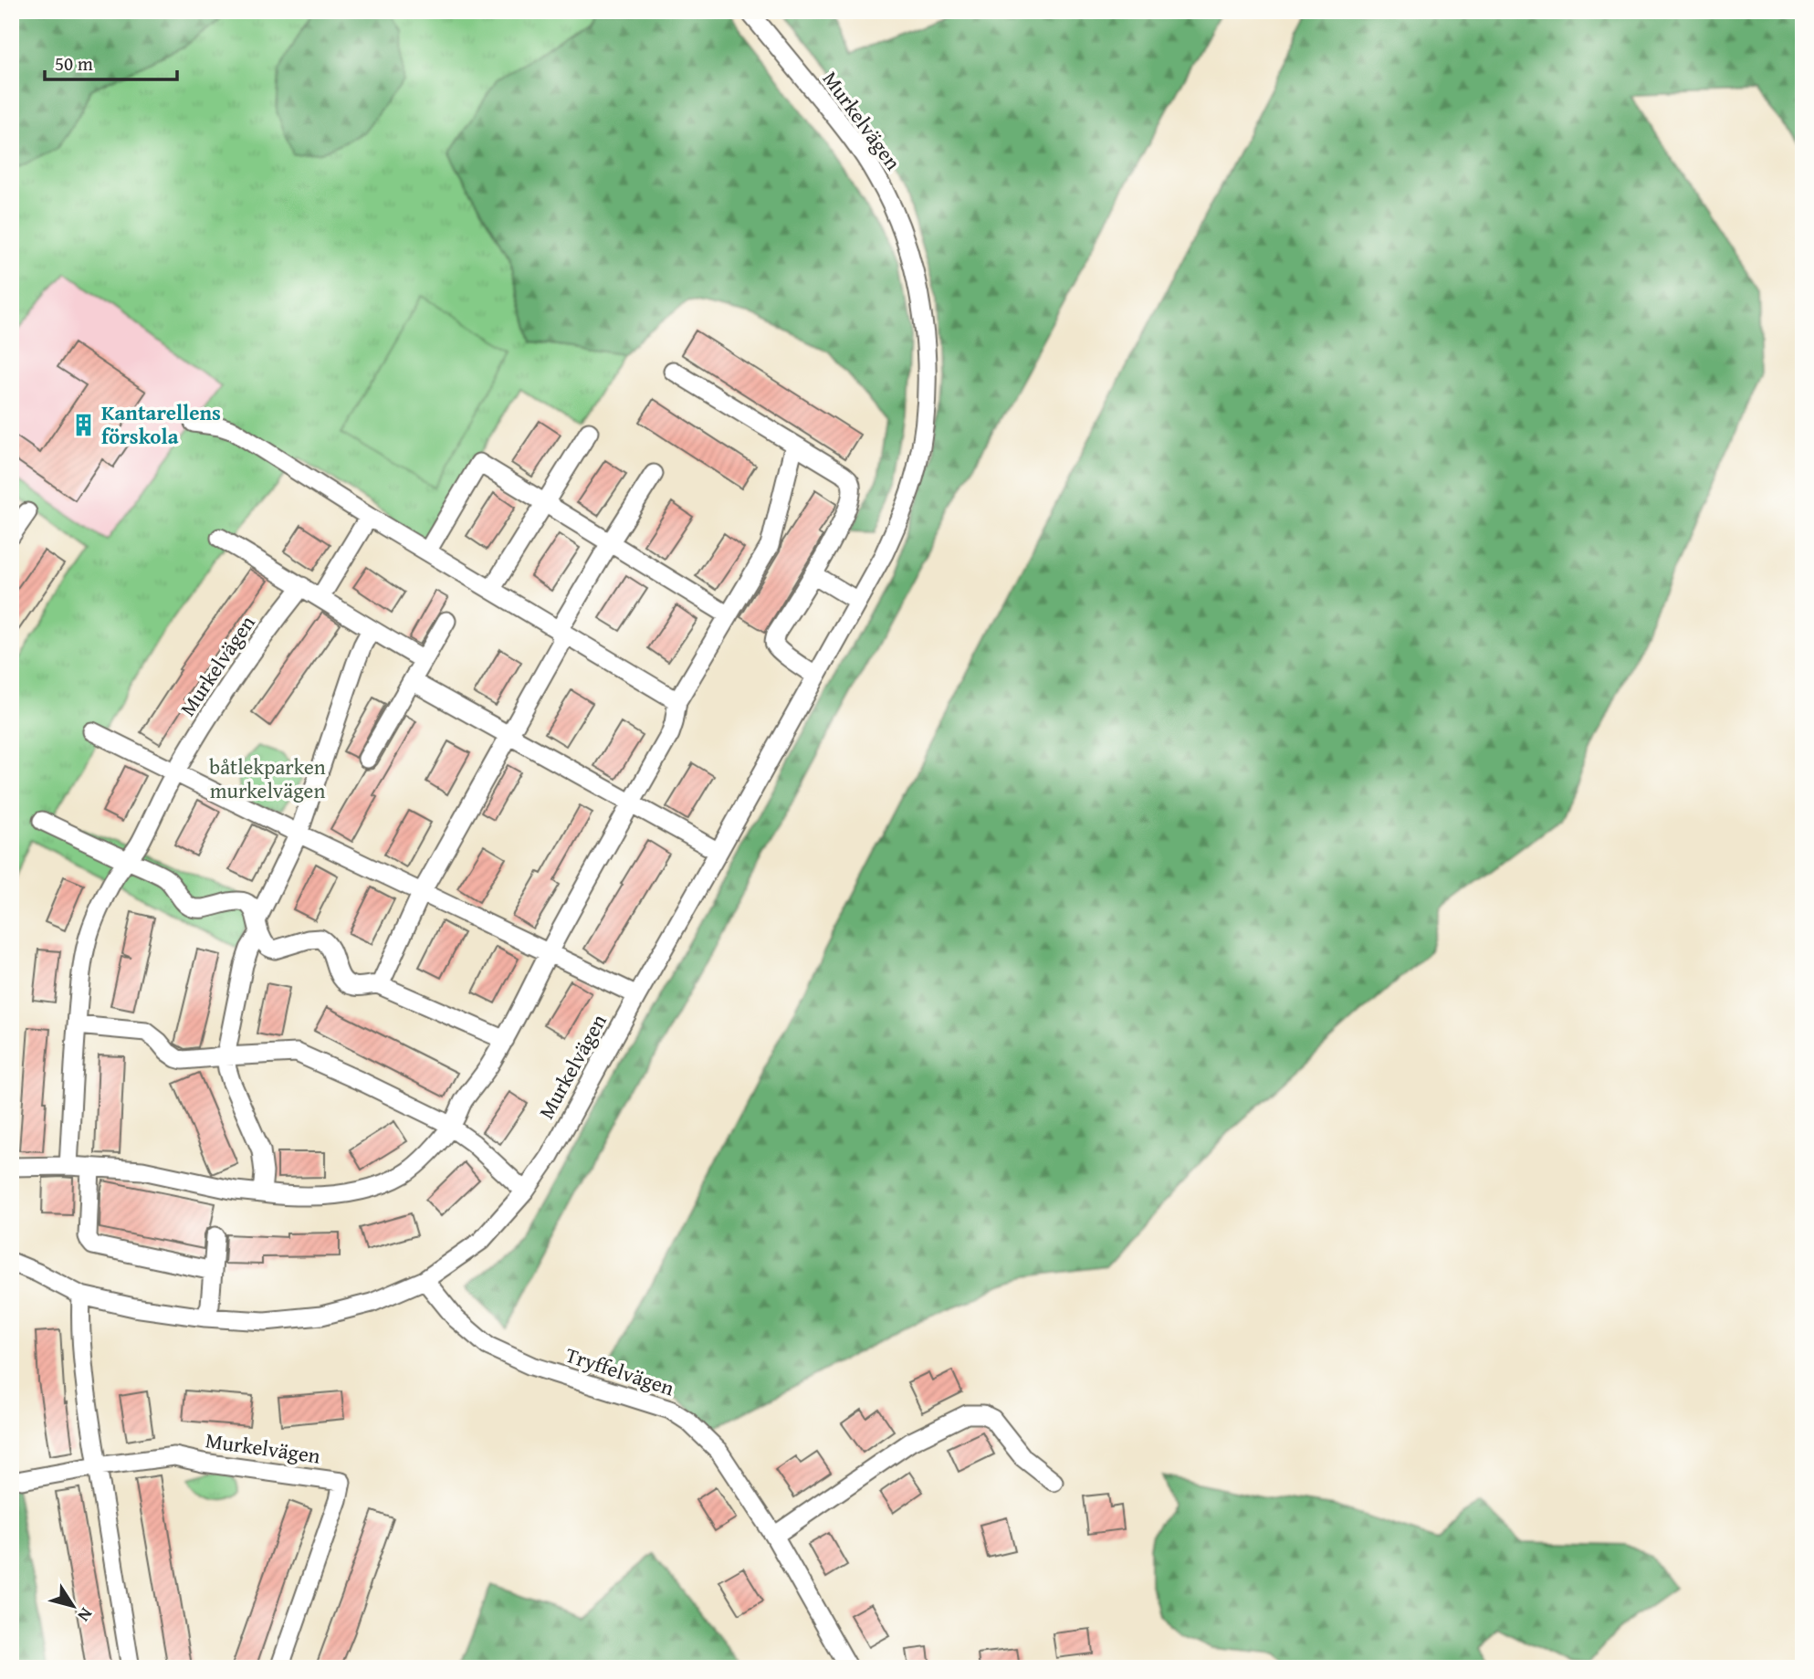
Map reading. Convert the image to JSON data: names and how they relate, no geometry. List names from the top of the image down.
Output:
{
  "streets": {
    "street": ["Murkelvägen", "Tryffelvägen"]
  },
  "crossings": [
    ["Murkelvägen", "Tryffelvägen"]
  ],
  "parks": ["båtlekparken murkelvägen"],
  "places": {
    "building": ["Kantarellens förskola"]
  },
  "scale_bar": "50 m",
  "north": "bottom right"
}
